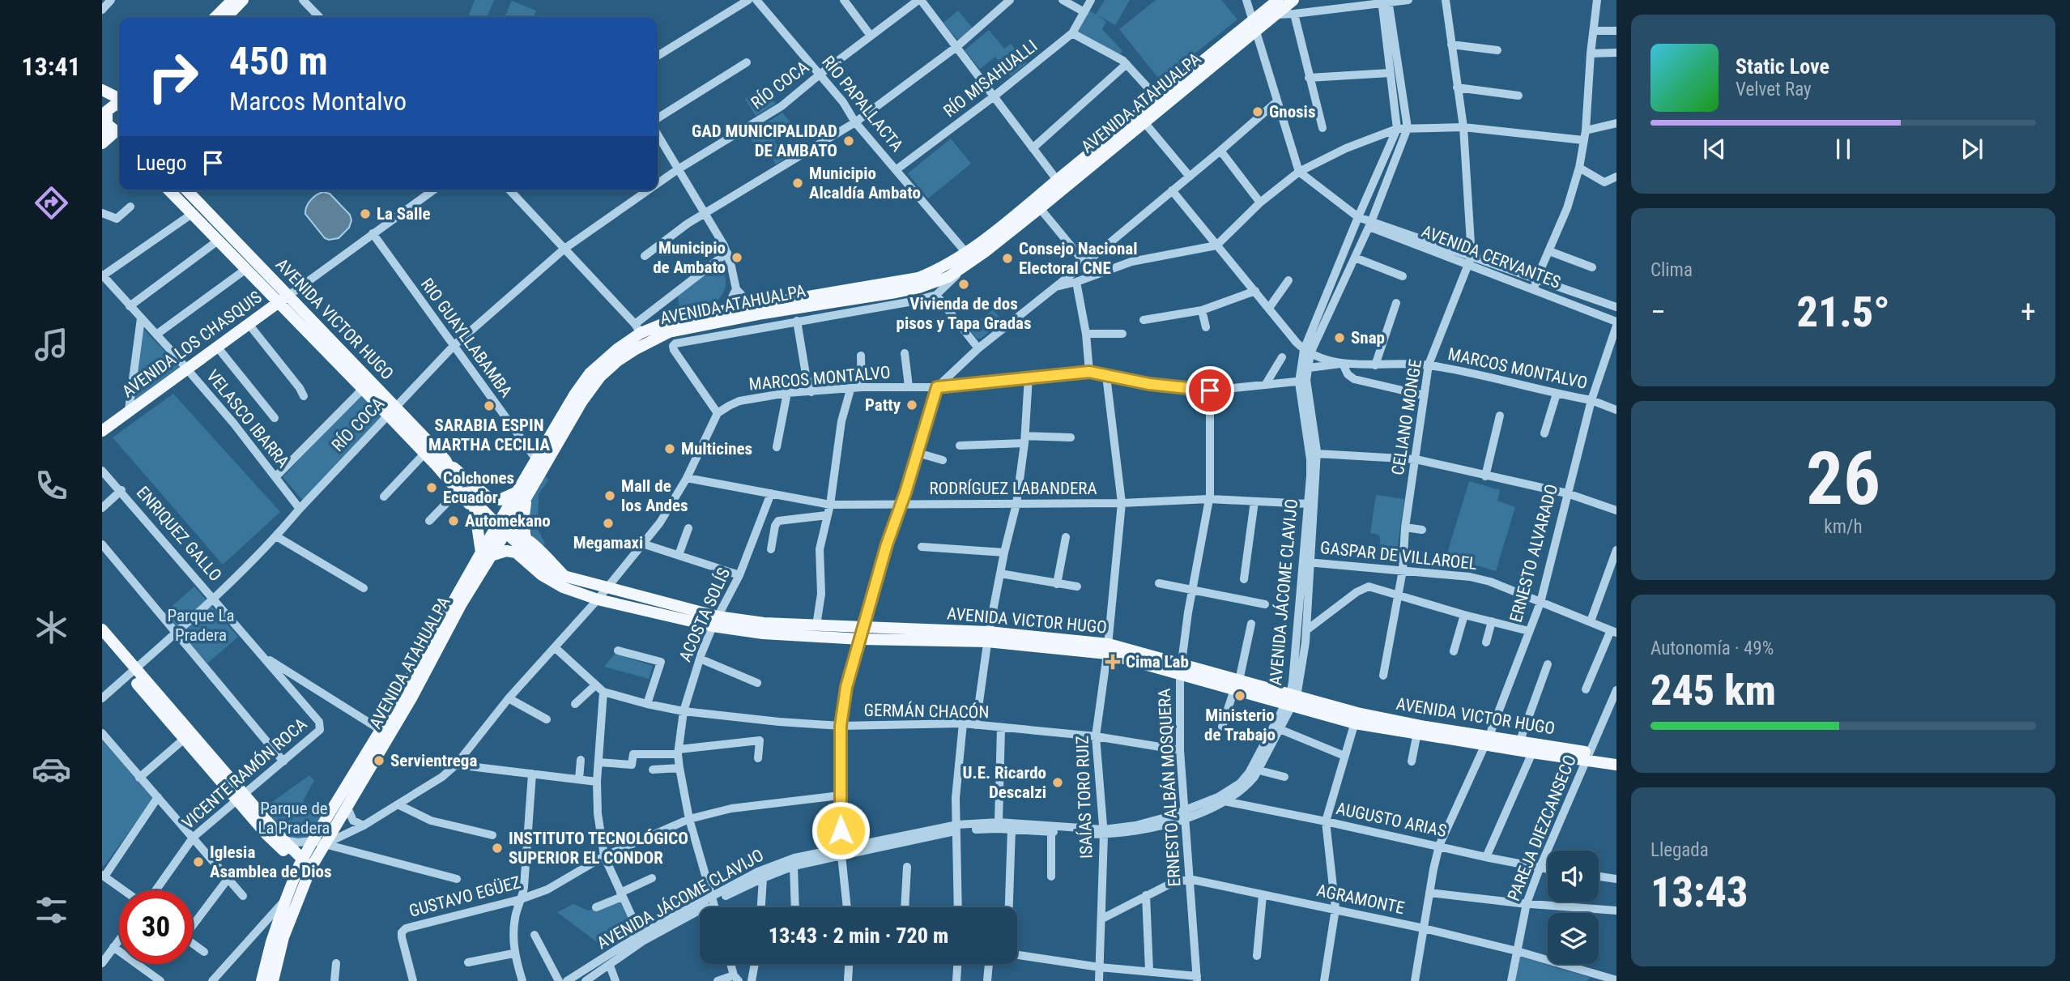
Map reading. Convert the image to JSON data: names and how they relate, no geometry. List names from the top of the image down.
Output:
{
  "streets": {
    "main road": ["AVENIDA ATAHUALPA", "AVENIDA VICTOR HUGO", "AVENIDA LOS CHASQUIS"],
    "street": [
      "RÍO MISAHUALLI",
      "RÍO COCA",
      "RÍO PAPALLACTA",
      "AVENIDA CERVANTES",
      "RIO GUAYLLABAMBA",
      "MARCOS MONTALVO",
      "CELIANO MONGE",
      "VELASCO IBARRA",
      "RODRÍGUEZ LABANDERA",
      "ENRIQUEZ GALLO",
      "ERNESTO ALVARADO",
      "GASPAR DE VILLAROEL",
      "AVENIDA JÁCOME CLAVIJO",
      "ACOSTA SOLÍS",
      "GERMÁN CHACÓN",
      "VICENTE RAMÓN ROCA",
      "ERNESTO ALBÁN MOSQUERA",
      "ISAÍAS TORO RUIZ",
      "AUGUSTO ARIAS",
      "PAREJA DIEZCANSECO",
      "GUSTAVO EGÜEZ",
      "AGRAMONTE"
    ]
  },
  "crossings": [
    ["RÍO MISAHUALLI", "RÍO PAPALLACTA"],
    ["RÍO COCA", "RÍO PAPALLACTA"],
    ["RÍO COCA", "AVENIDA VICTOR HUGO"],
    ["RÍO COCA", "RIO GUAYLLABAMBA"],
    ["RÍO COCA", "VELASCO IBARRA"],
    ["RÍO COCA", "ENRIQUEZ GALLO"],
    ["AVENIDA ATAHUALPA", "RÍO PAPALLACTA"],
    ["AVENIDA ATAHUALPA", "AVENIDA VICTOR HUGO"],
    ["AVENIDA ATAHUALPA", "RIO GUAYLLABAMBA"],
    ["AVENIDA CERVANTES", "CELIANO MONGE"],
    ["AVENIDA CERVANTES", "ERNESTO ALVARADO"],
    ["AVENIDA CERVANTES", "AVENIDA JÁCOME CLAVIJO"],
    ["AVENIDA VICTOR HUGO", "AVENIDA LOS CHASQUIS"],
    ["AVENIDA VICTOR HUGO", "ERNESTO ALVARADO"],
    ["AVENIDA VICTOR HUGO", "AVENIDA JÁCOME CLAVIJO"],
    ["AVENIDA VICTOR HUGO", "ACOSTA SOLÍS"],
    ["AVENIDA VICTOR HUGO", "ERNESTO ALBÁN MOSQUERA"],
    ["AVENIDA VICTOR HUGO", "ISAÍAS TORO RUIZ"],
    ["AVENIDA VICTOR HUGO", "PAREJA DIEZCANSECO"],
    ["RIO GUAYLLABAMBA", "AVENIDA LOS CHASQUIS"],
    ["AVENIDA LOS CHASQUIS", "VELASCO IBARRA"],
    ["MARCOS MONTALVO", "CELIANO MONGE"],
    ["MARCOS MONTALVO", "ERNESTO ALVARADO"],
    ["MARCOS MONTALVO", "AVENIDA JÁCOME CLAVIJO"],
    ["MARCOS MONTALVO", "ERNESTO ALBÁN MOSQUERA"],
    ["MARCOS MONTALVO", "ISAÍAS TORO RUIZ"],
    ["CELIANO MONGE", "GASPAR DE VILLAROEL"],
    ["RODRÍGUEZ LABANDERA", "AVENIDA JÁCOME CLAVIJO"],
    ["RODRÍGUEZ LABANDERA", "ACOSTA SOLÍS"],
    ["RODRÍGUEZ LABANDERA", "ERNESTO ALBÁN MOSQUERA"],
    ["RODRÍGUEZ LABANDERA", "ISAÍAS TORO RUIZ"],
    ["ENRIQUEZ GALLO", "VICENTE RAMÓN ROCA"],
    ["ERNESTO ALVARADO", "GASPAR DE VILLAROEL"],
    ["ERNESTO ALVARADO", "AUGUSTO ARIAS"],
    ["ERNESTO ALVARADO", "AGRAMONTE"],
    ["GASPAR DE VILLAROEL", "AVENIDA JÁCOME CLAVIJO"],
    ["AVENIDA JÁCOME CLAVIJO", "ACOSTA SOLÍS"],
    ["AVENIDA JÁCOME CLAVIJO", "ERNESTO ALBÁN MOSQUERA"],
    ["AVENIDA JÁCOME CLAVIJO", "ISAÍAS TORO RUIZ"],
    ["AVENIDA JÁCOME CLAVIJO", "AUGUSTO ARIAS"],
    ["ACOSTA SOLÍS", "GERMÁN CHACÓN"],
    ["ACOSTA SOLÍS", "GUSTAVO EGÜEZ"],
    ["GERMÁN CHACÓN", "ERNESTO ALBÁN MOSQUERA"],
    ["GERMÁN CHACÓN", "ISAÍAS TORO RUIZ"],
    ["ERNESTO ALBÁN MOSQUERA", "AGRAMONTE"],
    ["AUGUSTO ARIAS", "PAREJA DIEZCANSECO"],
    ["PAREJA DIEZCANSECO", "AGRAMONTE"]
  ],
  "parks": ["Parque La Pradera", "Parque de La Pradera"],
  "places": {
    "other": [
      "Gnosis",
      "GAD MUNICIPALIDAD DE AMBATO",
      "Municipio Alcaldía Ambato",
      "La Salle",
      "Municipio de Ambato",
      "Consejo Nacional Electoral CNE",
      "Vivienda de dos pisos y Tapa Gradas",
      "Snap",
      "Patty",
      "SARABIA ESPIN MARTHA CECILIA",
      "Multicines",
      "Colchones Ecuador",
      "Mall de los Andes",
      "Automekano",
      "Megamaxi",
      "Ministerio de Trabajo",
      "Servientrega",
      "U.E. Ricardo Descalzi",
      "INSTITUTO TECNOLÓGICO SUPERIOR EL CONDOR",
      "Iglesia Asamblea de Dios"
    ],
    "health": ["Cima Lab"]
  },
  "page": {
    "tabs": "13:41",
    "turn": ["450 m", "Marcos Montalvo"],
    "song": ["Static Love", "Velvet Ray"],
    "then": "Luego",
    "tile": [
      "Clima",
      ["26", "km/h"],
      ["Autonomía · 49%", "245 km"],
      ["Llegada", "13:43"]
    ],
    "heat": ["−", "21.5°", "+"],
    "limit": "30",
    "trip": "13:43 · 2 min · 720 m"
  }
}
